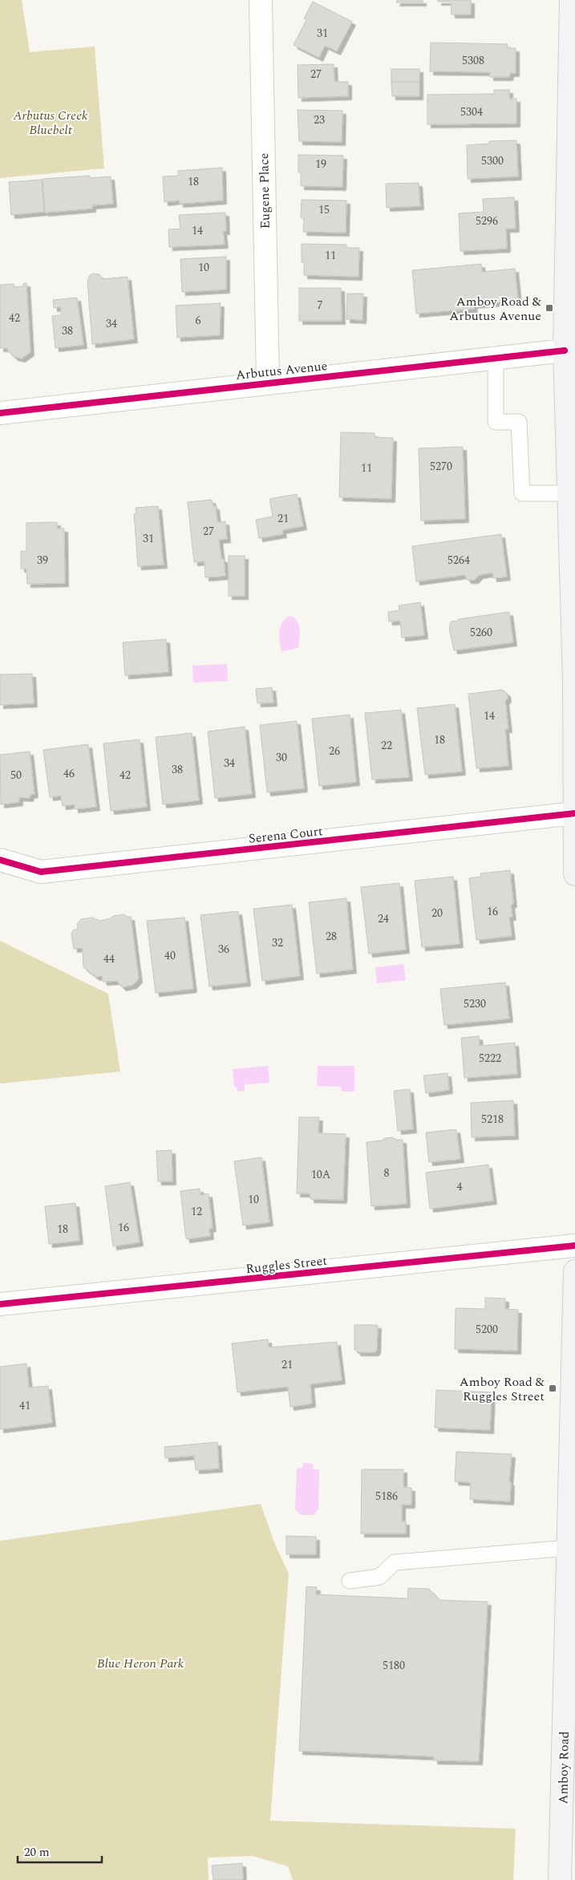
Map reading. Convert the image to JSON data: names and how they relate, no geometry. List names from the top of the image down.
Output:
{
  "streets": {
    "main road": ["Amboy Road"],
    "street": [
      "Eugene Place",
      "Arbutus Avenue",
      "Serena Court",
      "Ruggles Street"
    ]
  },
  "crossings": [
    ["Eugene Place", "Arbutus Avenue"]
  ],
  "parks": ["Arbutus Creek Bluebelt", "Blue Heron Park"],
  "places": {
    "transit": ["Amboy Road & Arbutus Avenue", "Amboy Road & Ruggles Street"]
  },
  "house_numbers": [
    "31",
    "5308",
    "27",
    "5304",
    "23",
    "5300",
    "19",
    "18",
    "15",
    "5296",
    "14",
    "11",
    "10",
    "7",
    "42",
    "6",
    "34",
    "38",
    "5270",
    "11",
    "21",
    "27",
    "31",
    "39",
    "5264",
    "5260",
    "14",
    "18",
    "22",
    "26",
    "30",
    "34",
    "38",
    "46",
    "50",
    "42",
    "16",
    "20",
    "24",
    "28",
    "32",
    "36",
    "40",
    "44",
    "5230",
    "5222",
    "5218",
    "8",
    "10A",
    "4",
    "10",
    "12",
    "16",
    "18",
    "5200",
    "21",
    "41",
    "5186",
    "5180"
  ],
  "scale_bar": "20 m"
}
